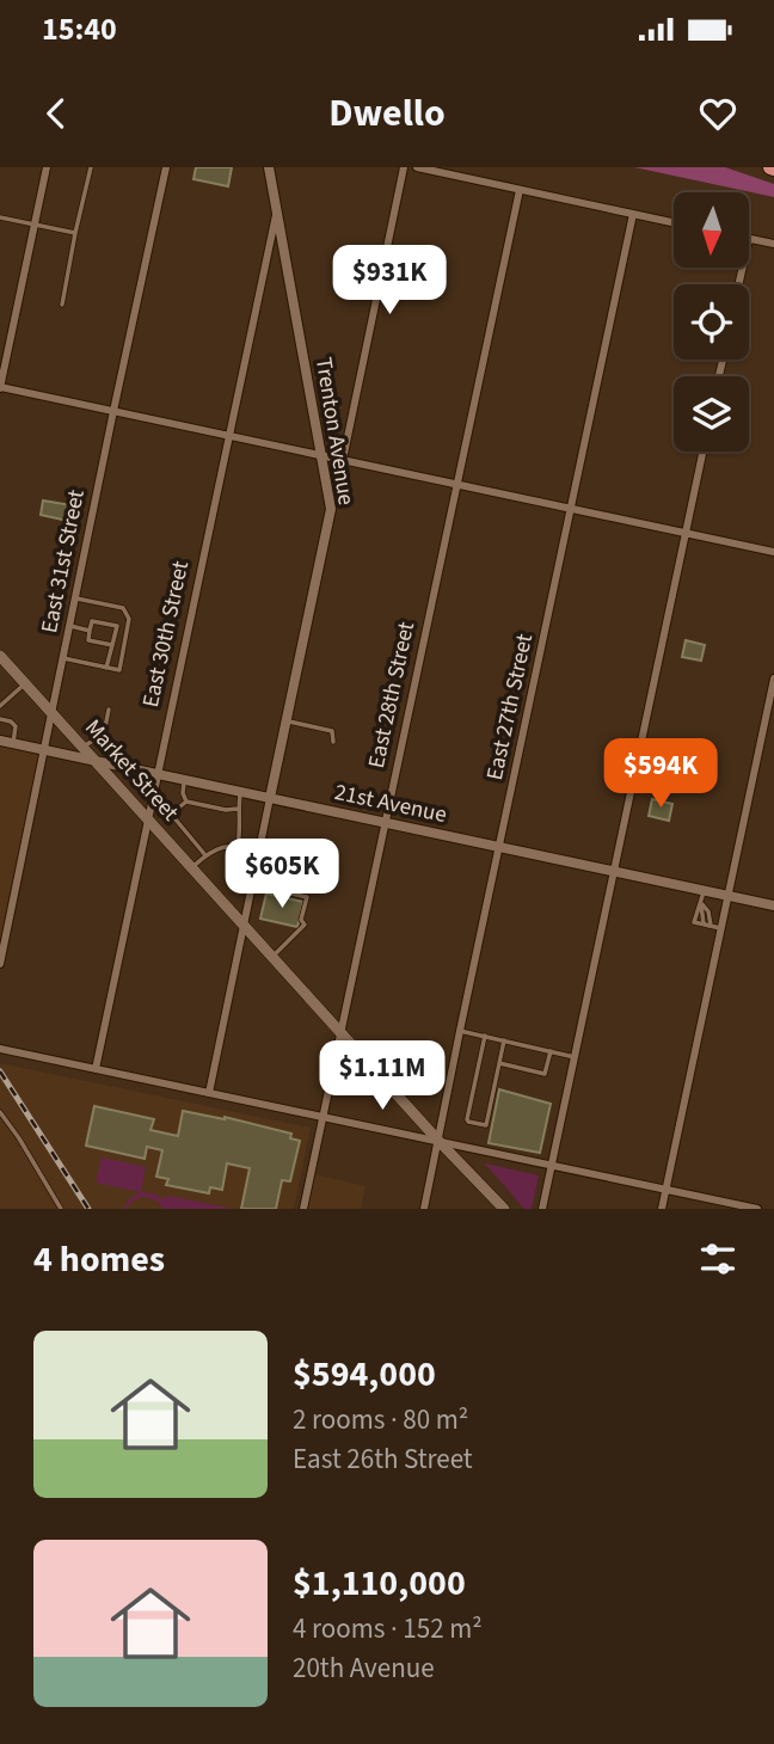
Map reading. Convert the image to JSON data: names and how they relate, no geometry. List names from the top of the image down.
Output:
{
  "streets": {
    "main road": ["Market Street"],
    "street": [
      "Trenton Avenue",
      "East 31st Street",
      "East 30th Street",
      "East 28th Street",
      "East 27th Street",
      "21st Avenue"
    ]
  },
  "crossings": [
    ["Trenton Avenue", "East 30th Street"],
    ["Trenton Avenue", "21st Avenue"],
    ["East 31st Street", "Market Street"],
    ["East 31st Street", "21st Avenue"],
    ["East 30th Street", "Market Street"],
    ["East 30th Street", "21st Avenue"],
    ["East 28th Street", "Market Street"],
    ["East 28th Street", "21st Avenue"],
    ["East 27th Street", "Market Street"],
    ["East 27th Street", "21st Avenue"],
    ["Market Street", "21st Avenue"]
  ],
  "north": "bottom",
  "page": {
    "status": "15:40",
    "header": "Dwello",
    "price": [
      "$931K",
      "$594K",
      "$605K",
      "$1.11M"
    ],
    "heading": "4 homes",
    "list": [
      {
        "name": "$594,000",
        "note": "2 rooms · 80 m² · East 26th Street"
      },
      {
        "name": "$1,110,000",
        "note": "4 rooms · 152 m² · 20th Avenue"
      }
    ]
  }
}
